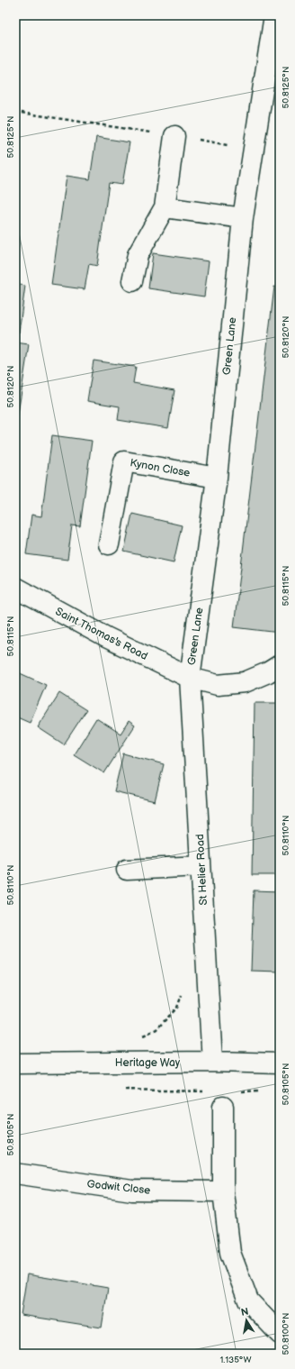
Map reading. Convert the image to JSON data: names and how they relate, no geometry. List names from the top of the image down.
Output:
{
  "streets": {
    "street": [
      "Green Lane",
      "Kynon Close",
      "Saint Thomas's Road",
      "St Helier Road",
      "Heritage Way",
      "Godwit Close"
    ]
  },
  "crossings": [
    ["Green Lane", "Kynon Close"],
    ["Green Lane", "Saint Thomas's Road"],
    ["Green Lane", "St Helier Road"],
    ["Saint Thomas's Road", "St Helier Road"],
    ["St Helier Road", "Heritage Way"]
  ],
  "north": "top",
  "coordinates": [
    "50.8125°N",
    "50.8120°N",
    "50.8115°N",
    "50.8110°N",
    "50.8105°N",
    "50.8100°N",
    "1.135°W"
  ]
}
